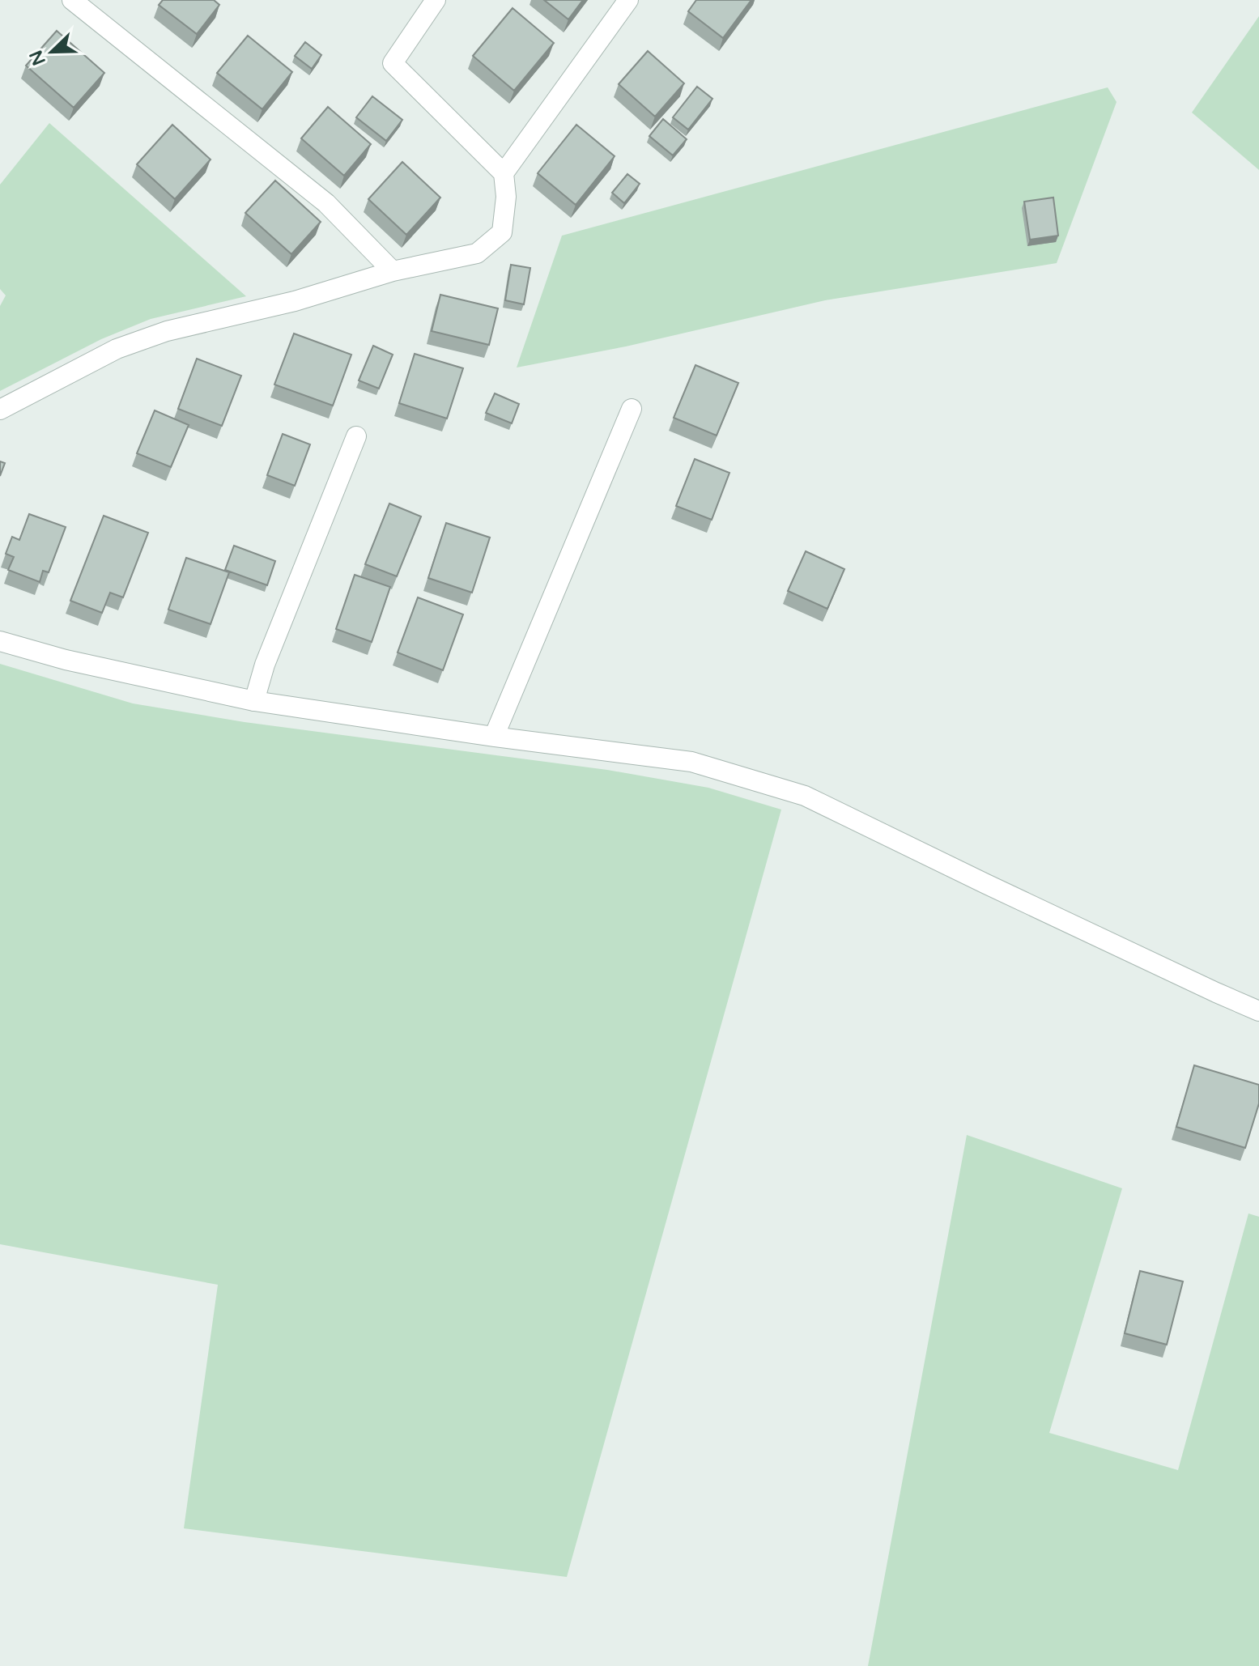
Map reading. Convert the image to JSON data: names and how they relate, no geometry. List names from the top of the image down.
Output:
{
  "north": "bottom left"
}
